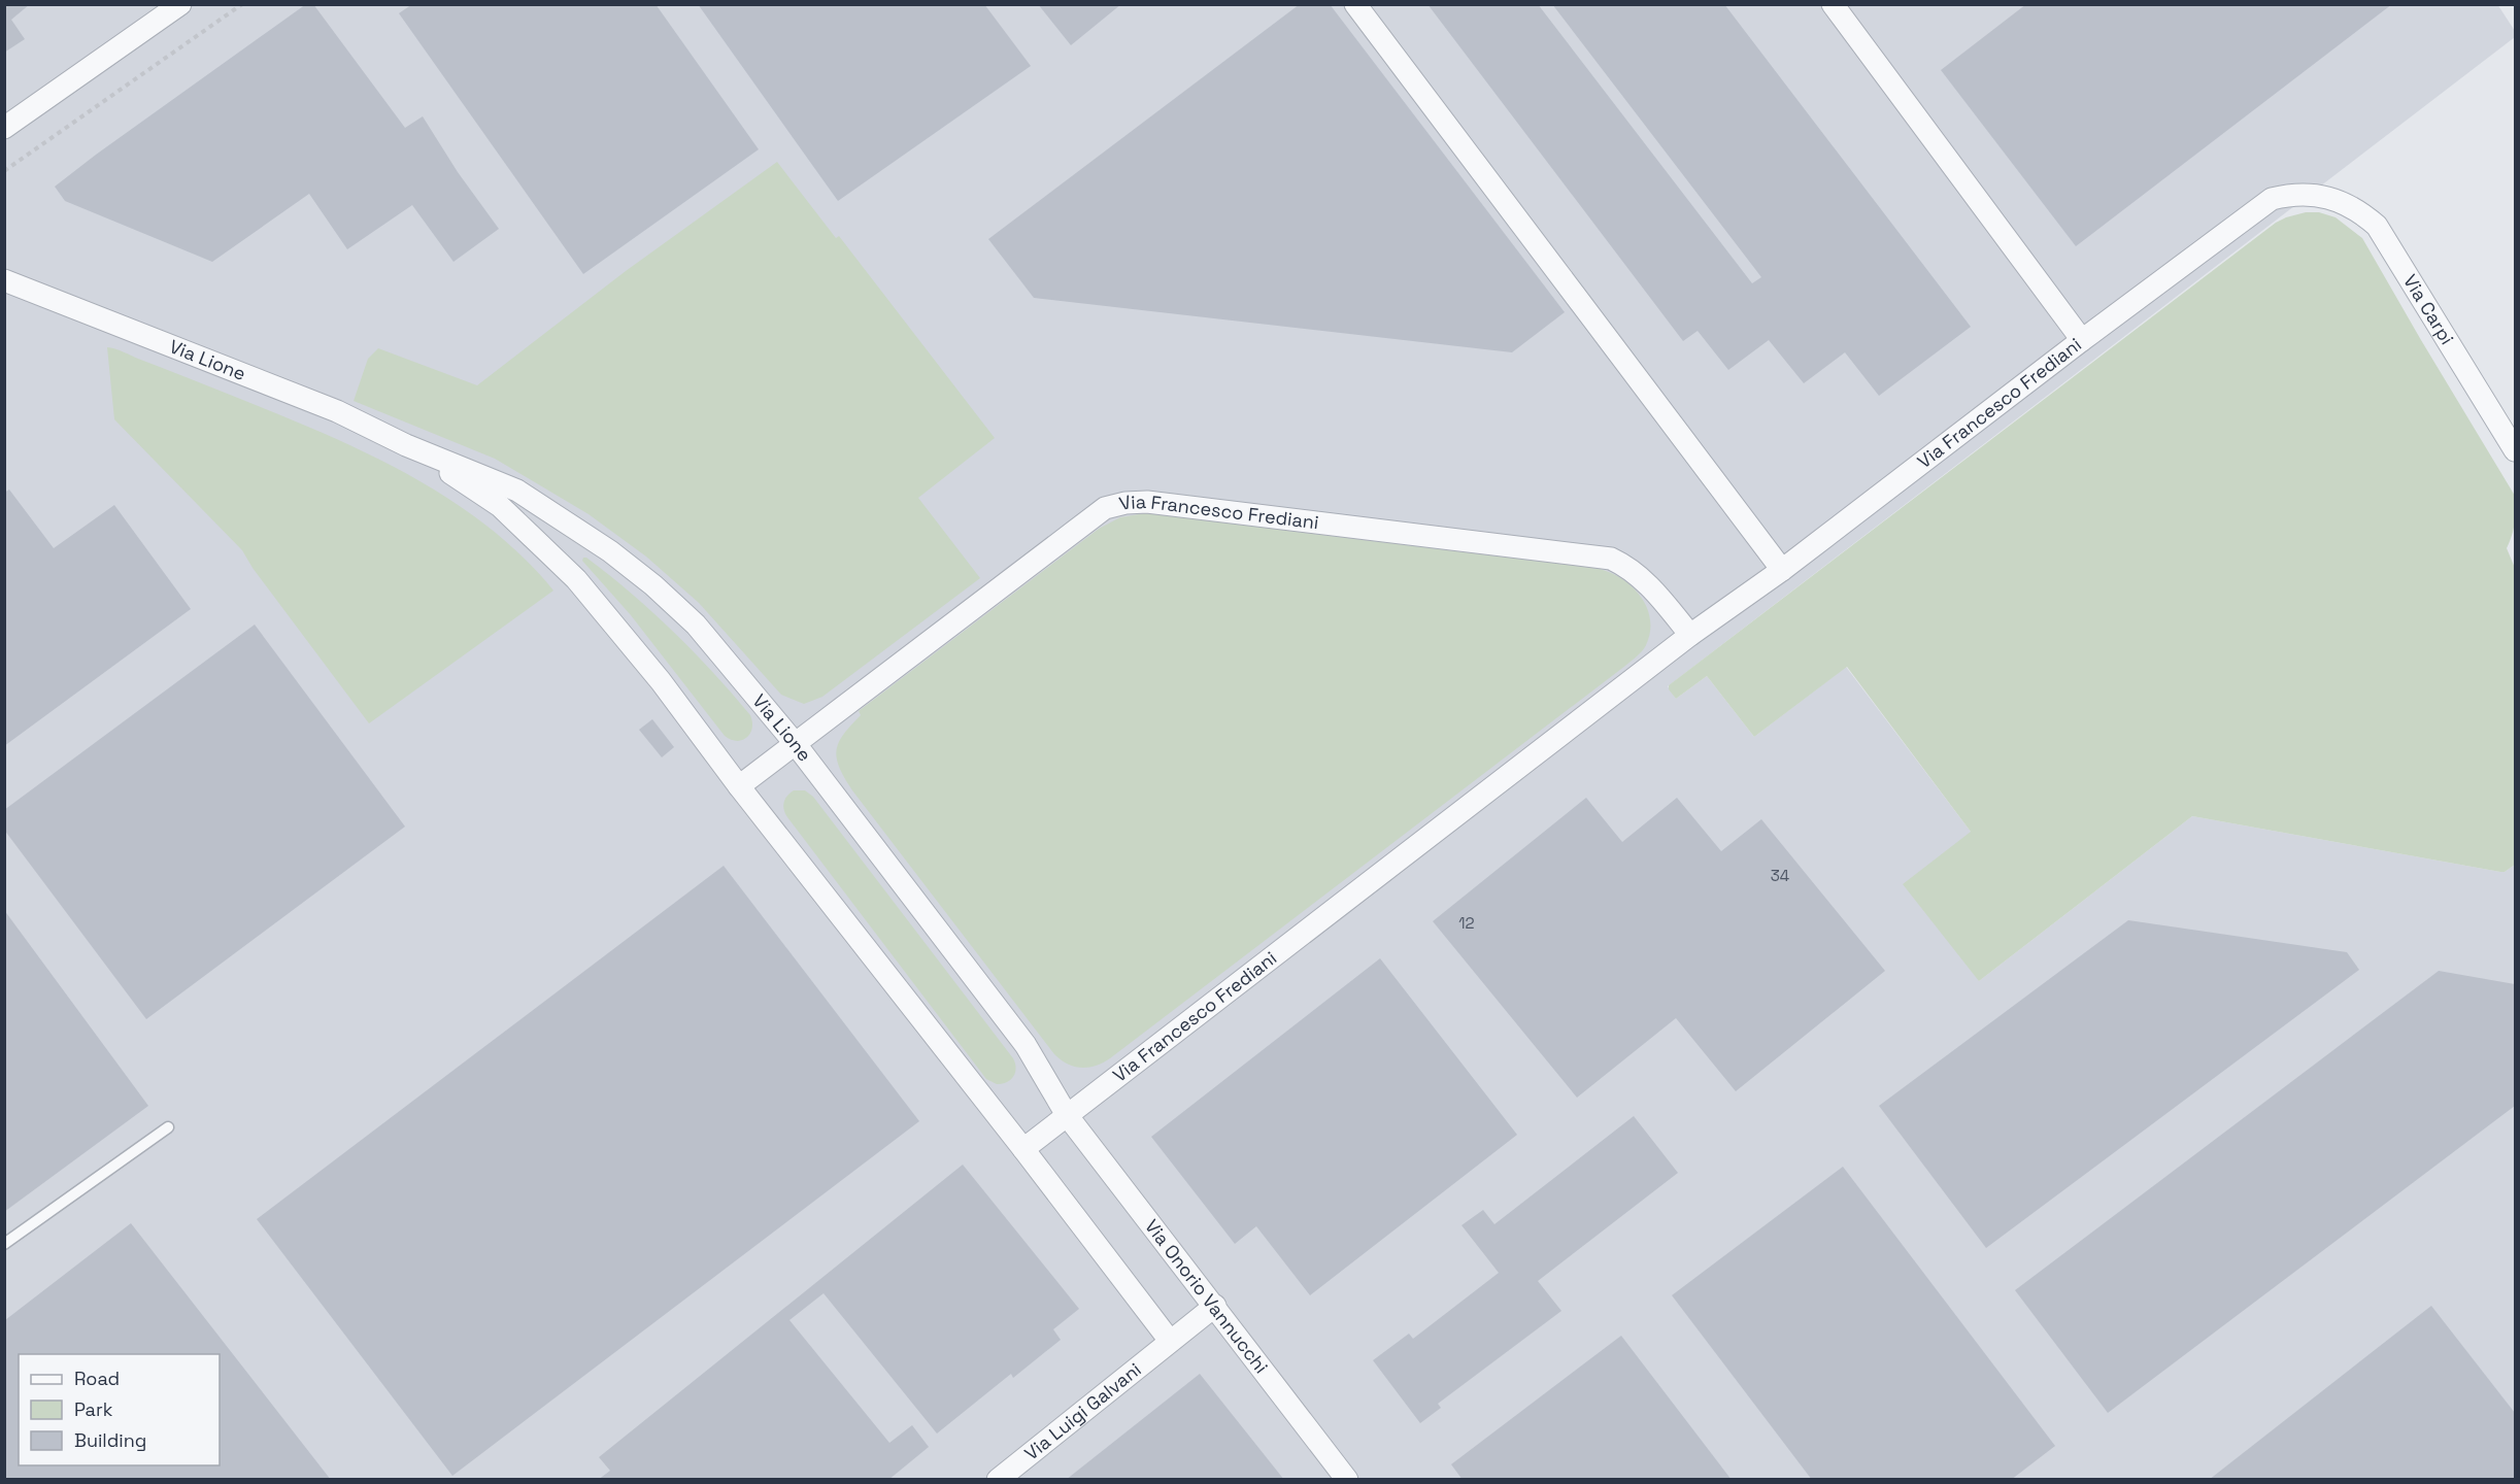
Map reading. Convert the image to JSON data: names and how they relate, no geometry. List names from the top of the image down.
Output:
{
  "streets": {
    "street": [
      "Via Carpi",
      "Via Lione",
      "Via Francesco Frediani",
      "Via Onorio Vannucchi",
      "Via Luigi Galvani"
    ]
  },
  "crossings": [
    ["Via Carpi", "Via Francesco Frediani"],
    ["Via Lione", "Via Francesco Frediani"],
    ["Via Lione", "Via Onorio Vannucchi"],
    ["Via Francesco Frediani", "Via Onorio Vannucchi"],
    ["Via Onorio Vannucchi", "Via Luigi Galvani"]
  ],
  "house_numbers": ["34", "12"],
  "legend": ["Road", "Park", "Building"]
}
